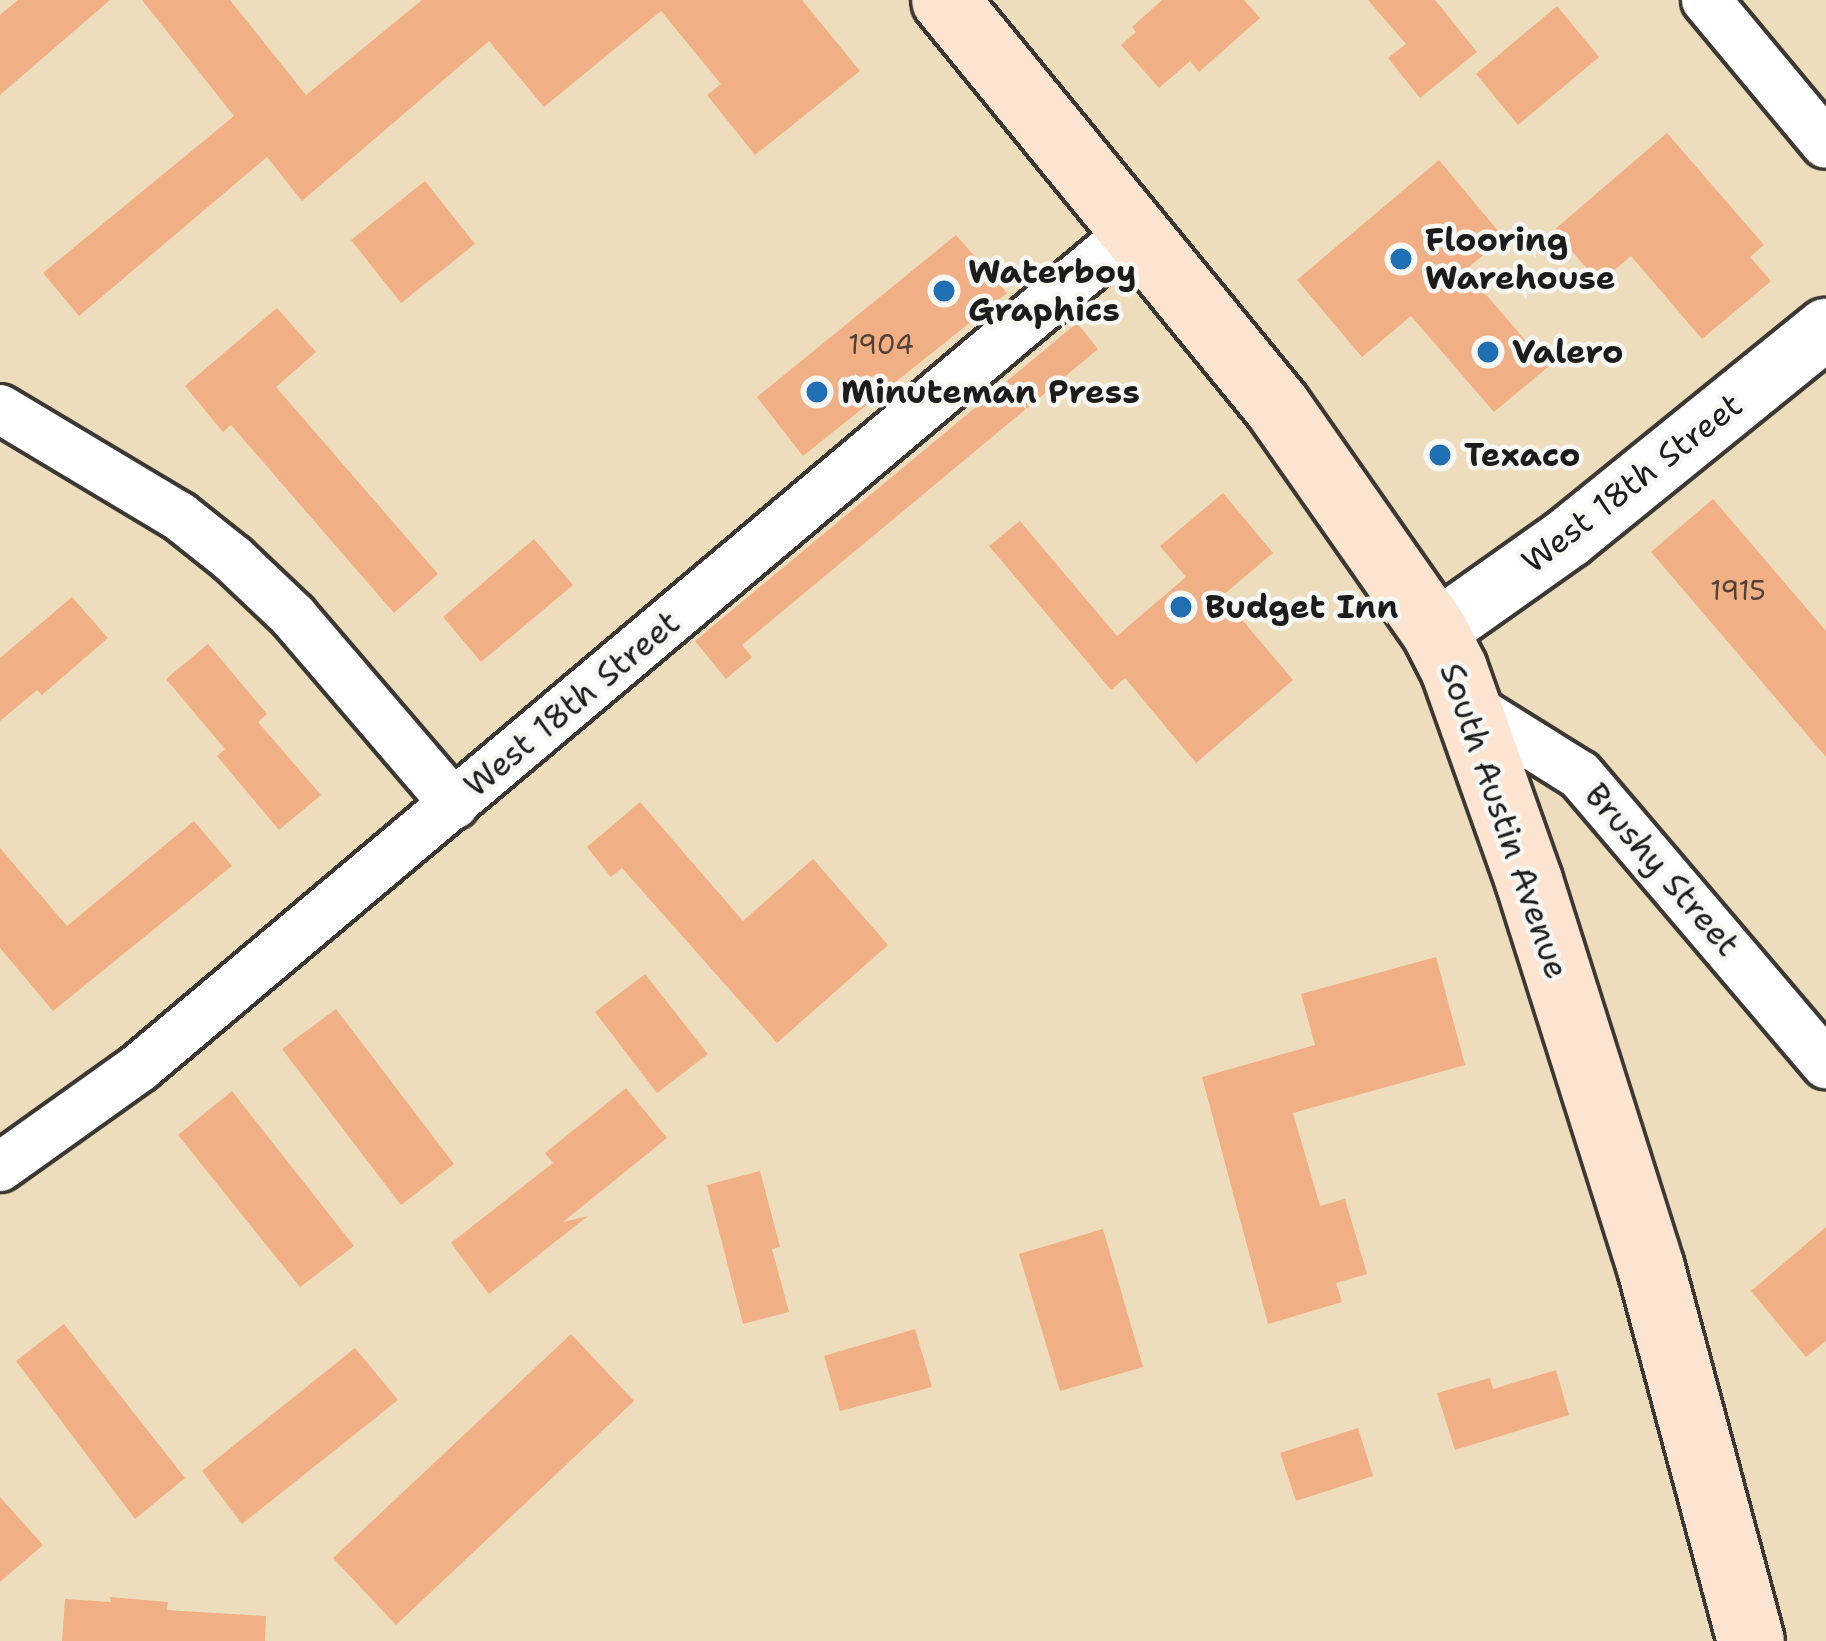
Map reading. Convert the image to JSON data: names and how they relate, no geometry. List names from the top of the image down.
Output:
{
  "streets": {
    "main road": ["South Austin Avenue"],
    "street": ["West 18th Street", "Brushy Street"]
  },
  "crossings": [
    ["West 18th Street", "South Austin Avenue"],
    ["South Austin Avenue", "Brushy Street"]
  ],
  "places": [
    "Flooring Warehouse",
    "Waterboy Graphics",
    "Valero",
    "Minuteman Press",
    "Texaco",
    "Budget Inn"
  ],
  "house_numbers": ["1904", "1915"]
}
